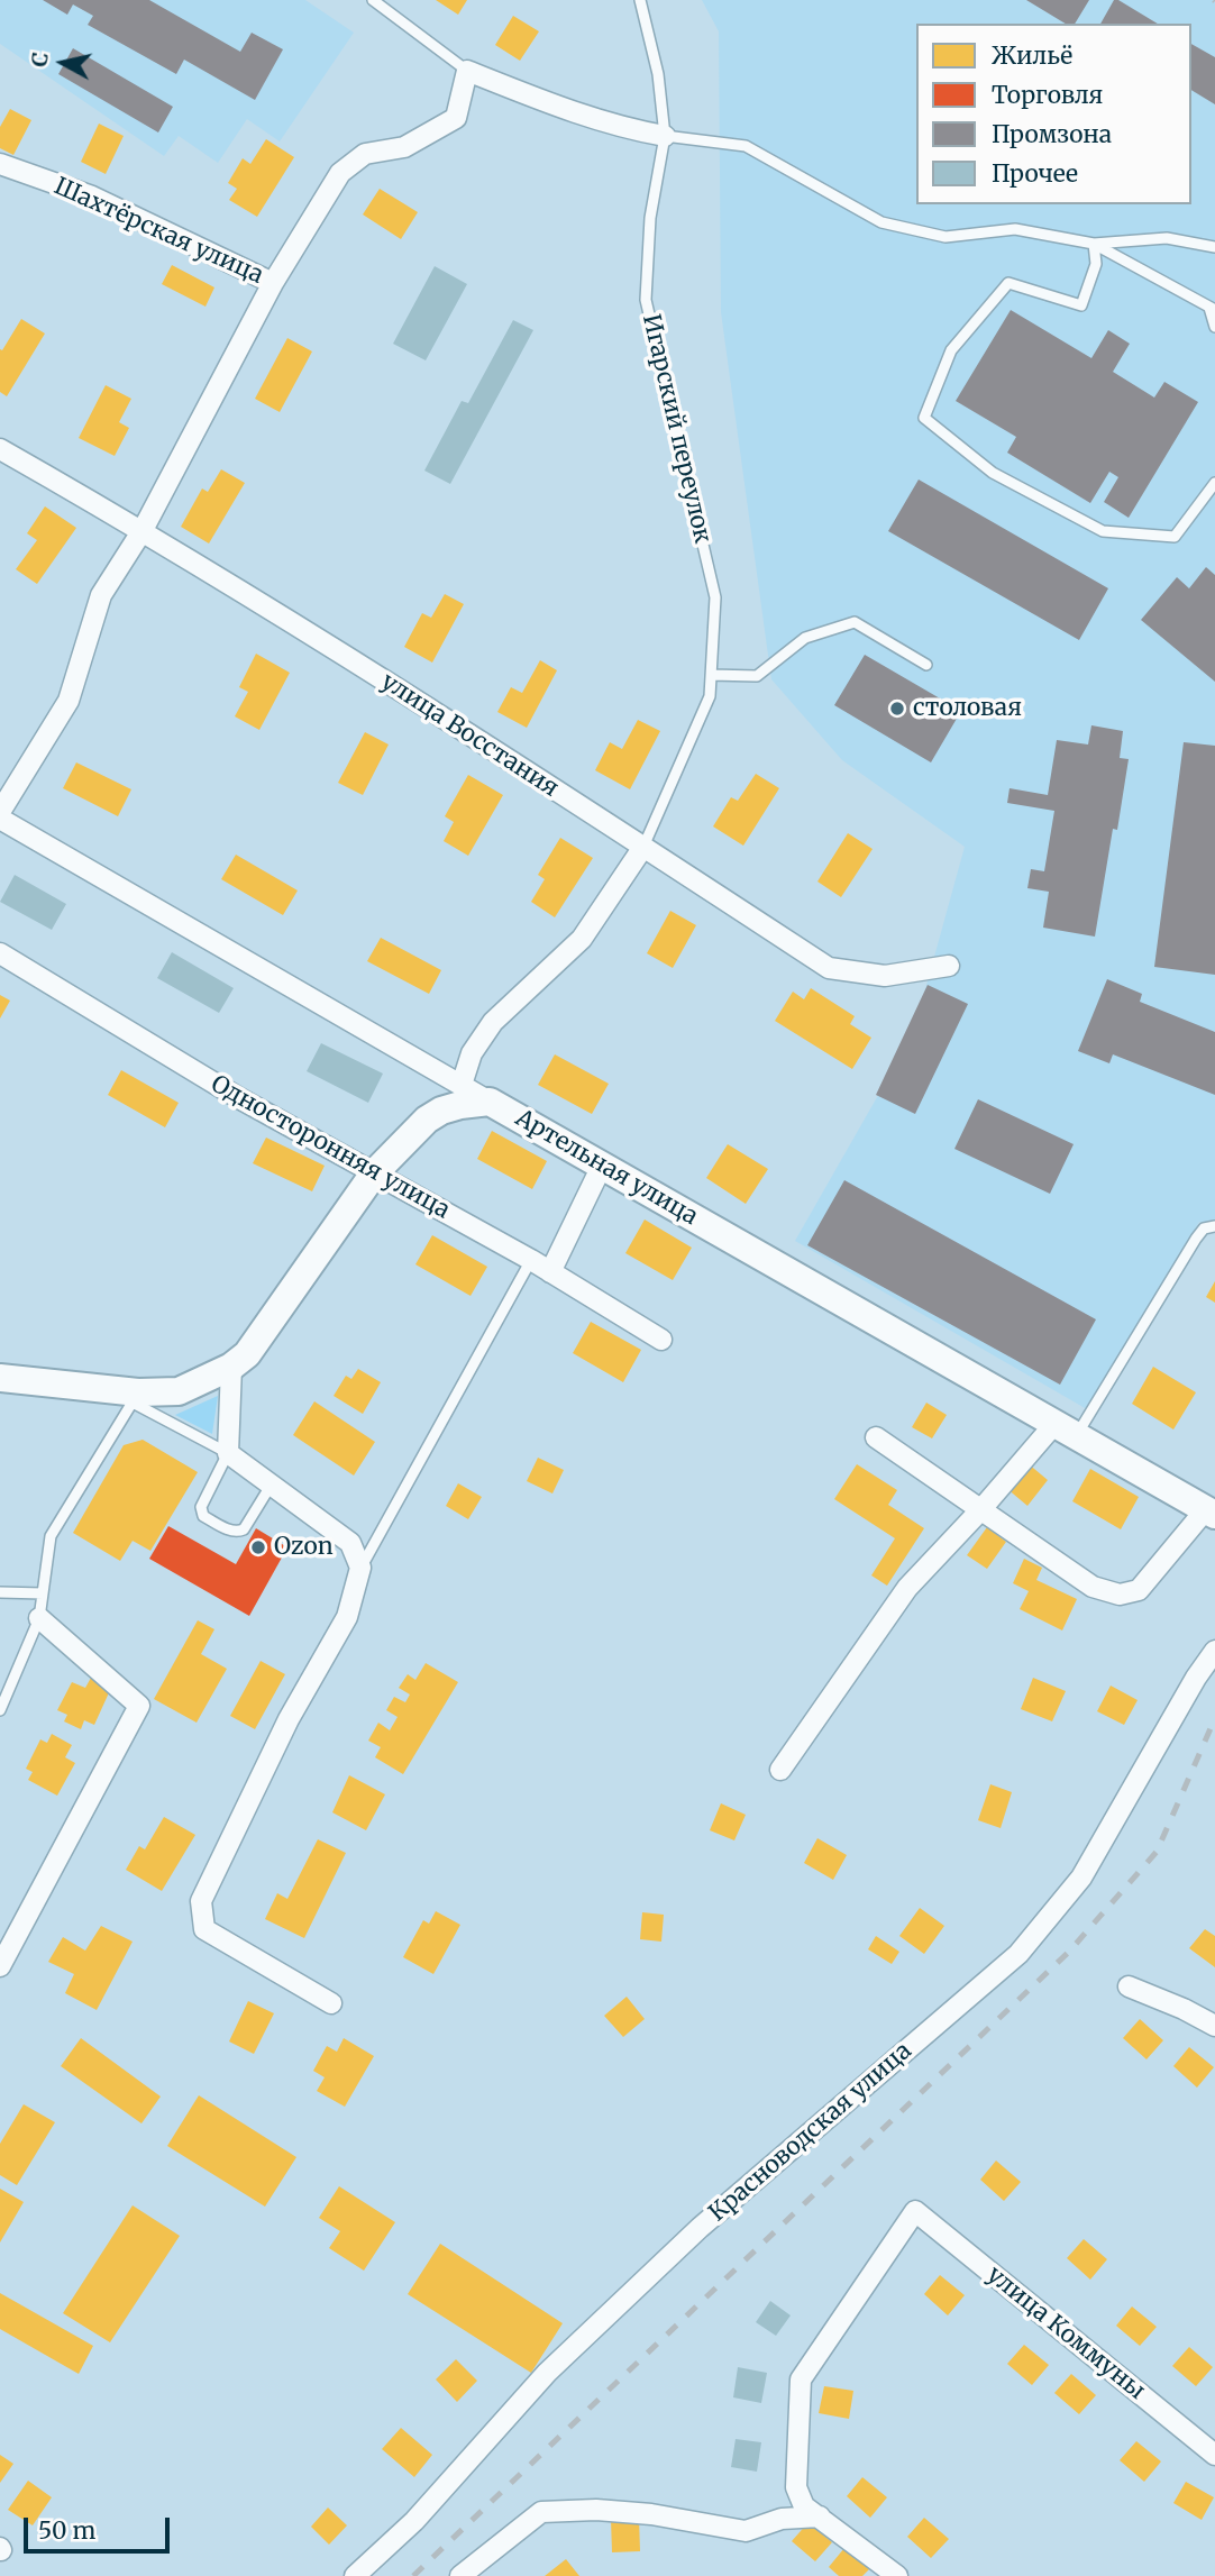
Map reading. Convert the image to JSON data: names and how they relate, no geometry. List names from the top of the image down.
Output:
{
  "streets": {
    "main road": ["Артельная улица"],
    "street": [
      "Шахтёрская улица",
      "улица Восстания",
      "Односторонняя улица",
      "Красноводская улица",
      "улица Коммуны"
    ],
    "lane": ["Игарский переулок"]
  },
  "crossings": [
    ["Игарский переулок", "улица Восстания"]
  ],
  "places": ["столовая", "Ozon"],
  "legend": [
    "Жильё",
    "Торговля",
    "Промзона",
    "Прочее"
  ],
  "scale_bar": "50 m",
  "north": "left"
}
